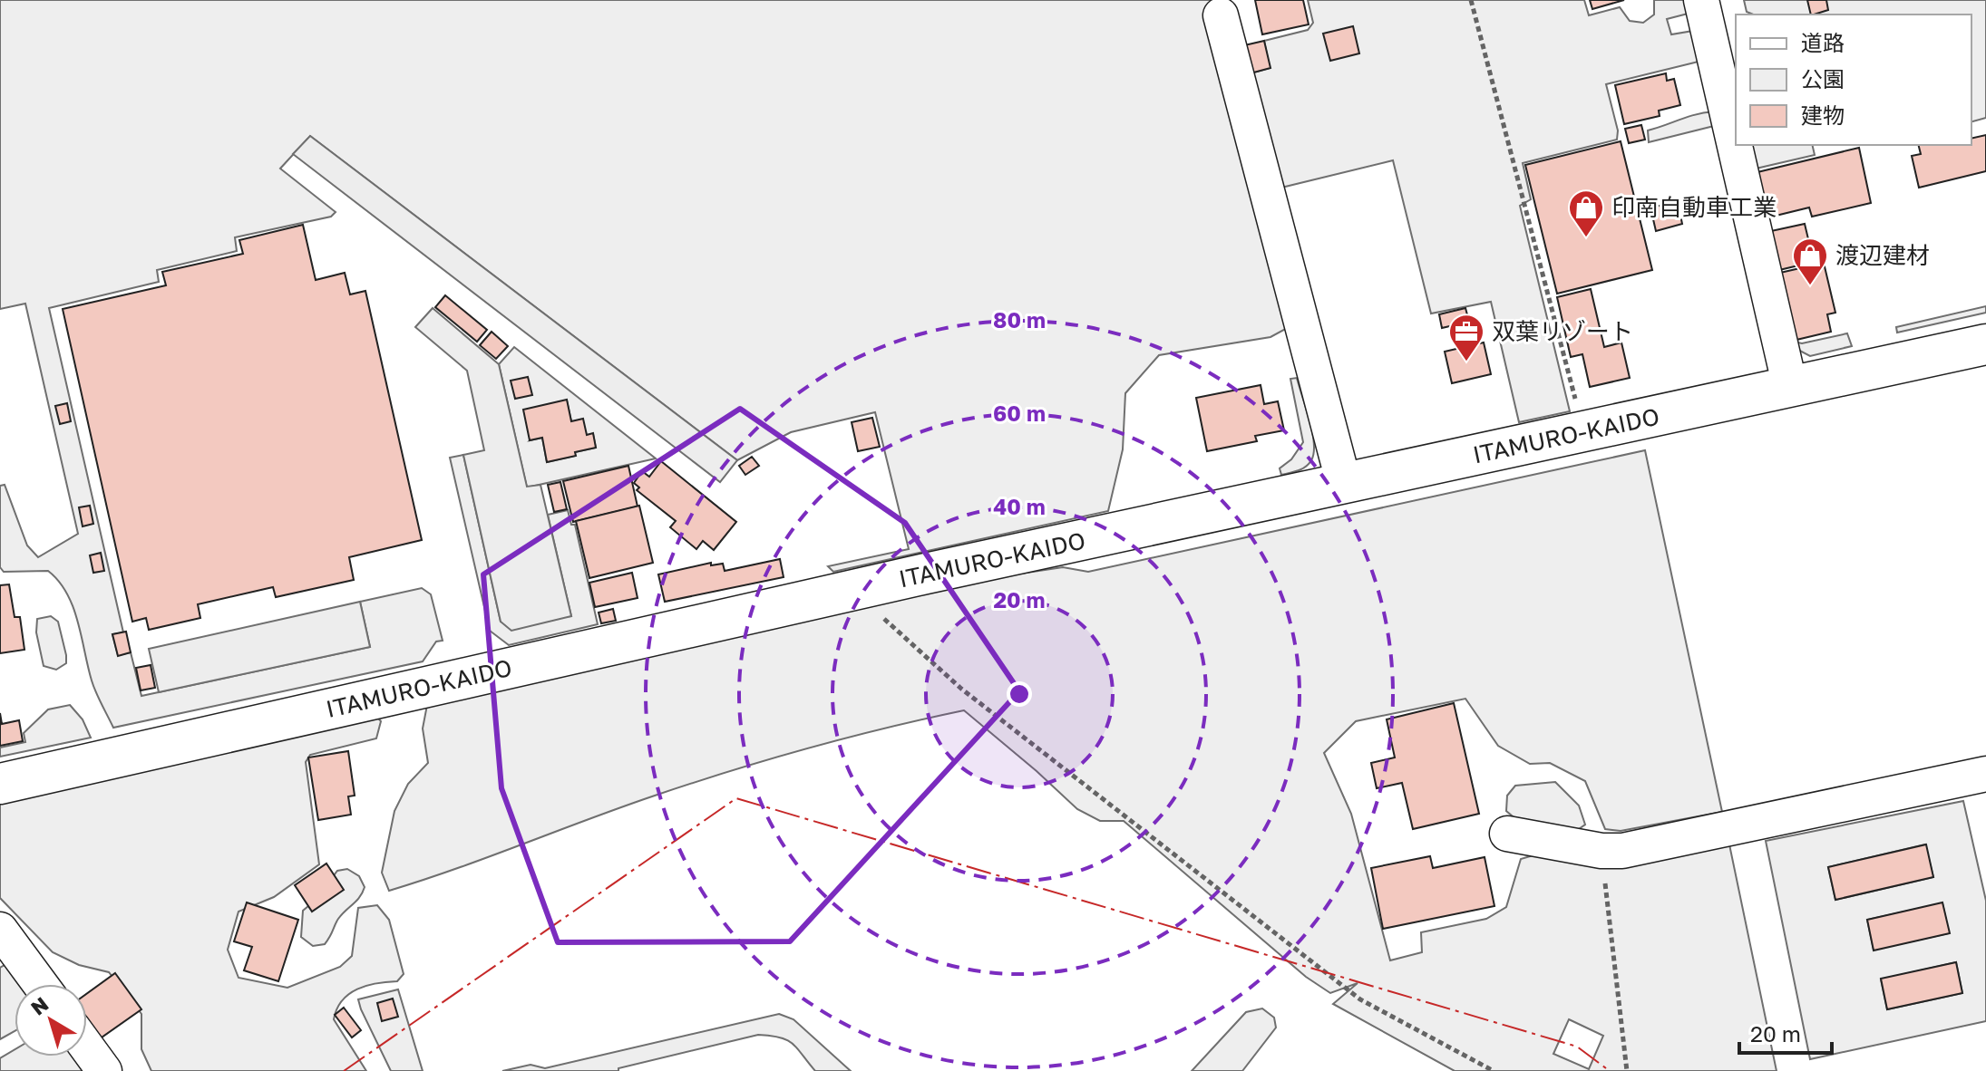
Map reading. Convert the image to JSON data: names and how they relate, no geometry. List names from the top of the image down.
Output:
{
  "streets": {
    "main road": ["ITAMURO-KAIDO"]
  },
  "places": {
    "shop": ["印南自動車工業", "渡辺建材"],
    "office": ["双葉リゾート"]
  },
  "legend": ["道路", "公園", "建物"],
  "scale_bar": "20 m",
  "north": "top left",
  "rings": [
    "80 m",
    "60 m",
    "40 m",
    "20 m"
  ]
}
